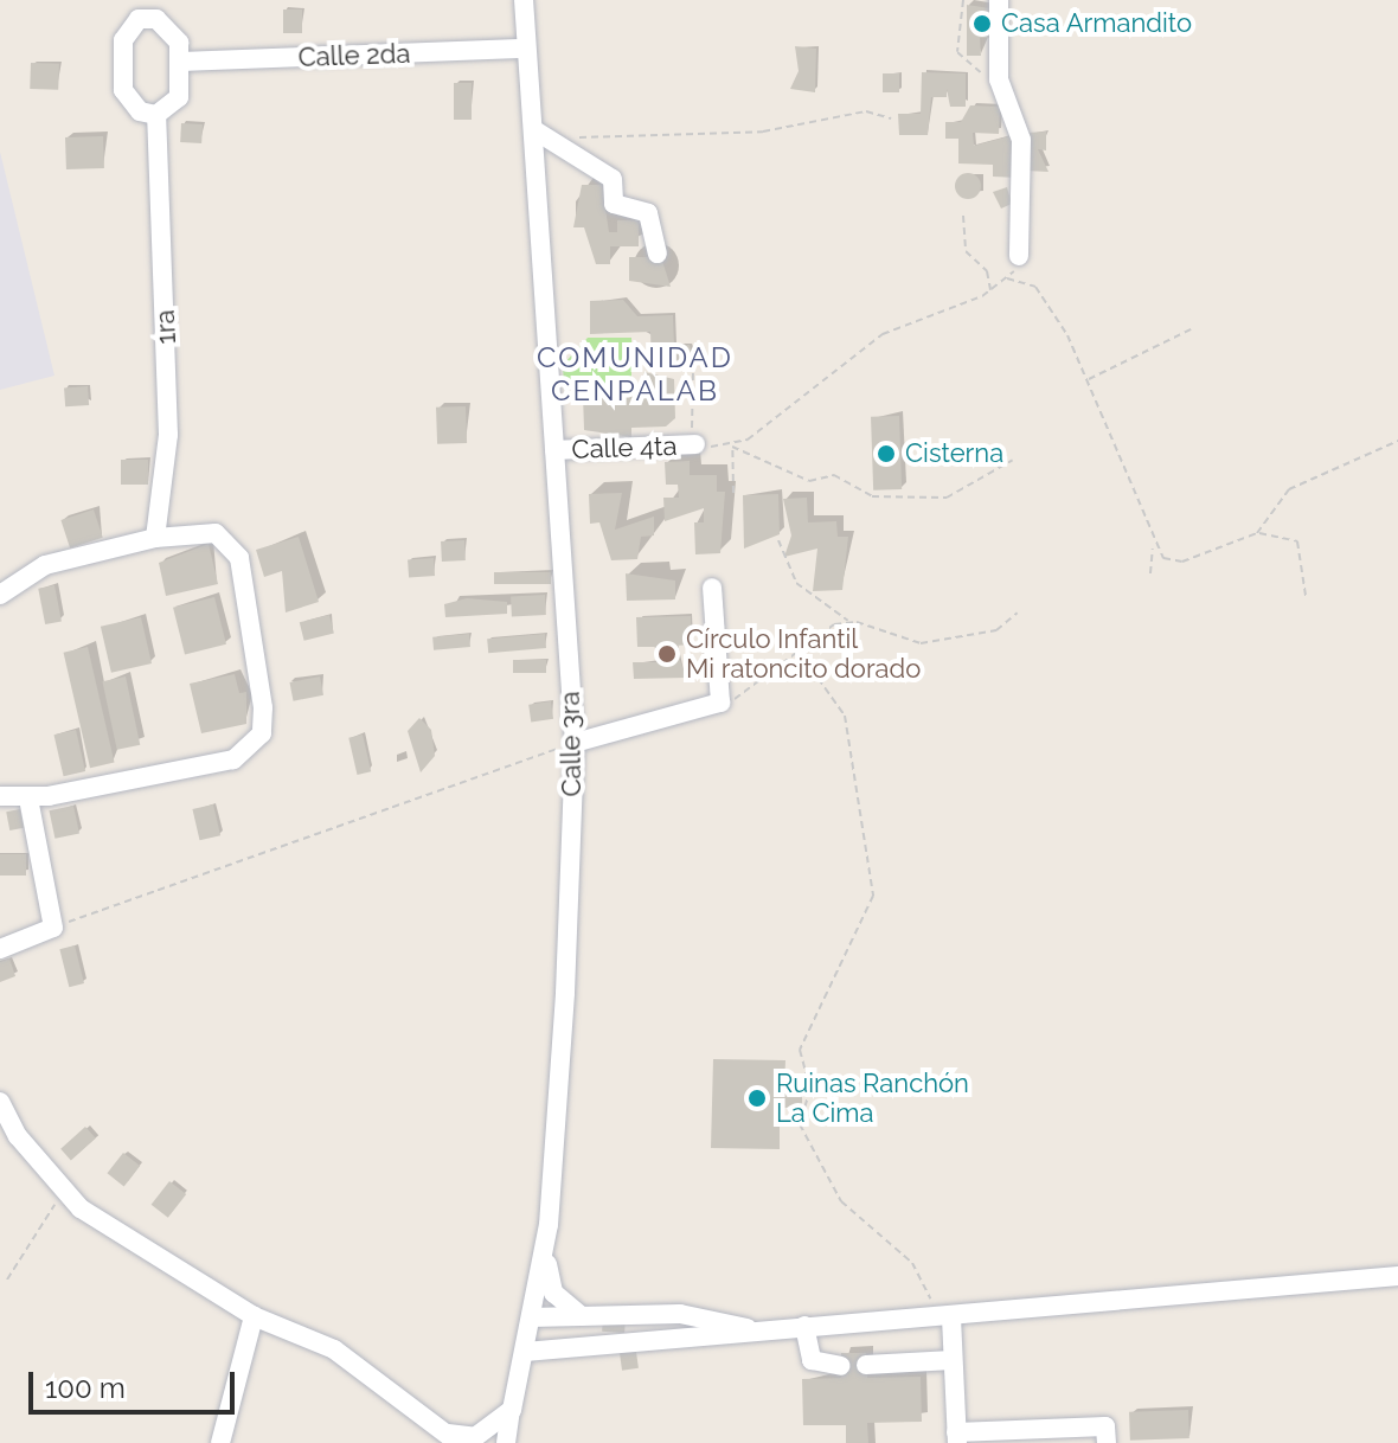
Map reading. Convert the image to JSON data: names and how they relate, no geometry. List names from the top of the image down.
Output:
{
  "streets": {
    "street": [
      "Calle 2da",
      "1ra",
      "Calle 4ta",
      "Calle 3ra"
    ]
  },
  "crossings": [
    ["Calle 2da", "Calle 3ra"],
    ["Calle 4ta", "Calle 3ra"]
  ],
  "districts": ["COMUNIDAD CENPALAB"],
  "places": [
    "Casa Armandito",
    "Cisterna",
    "Círculo Infantil Mi ratoncito dorado",
    "Ruinas Ranchón La Cima"
  ],
  "scale_bar": "100 m"
}
